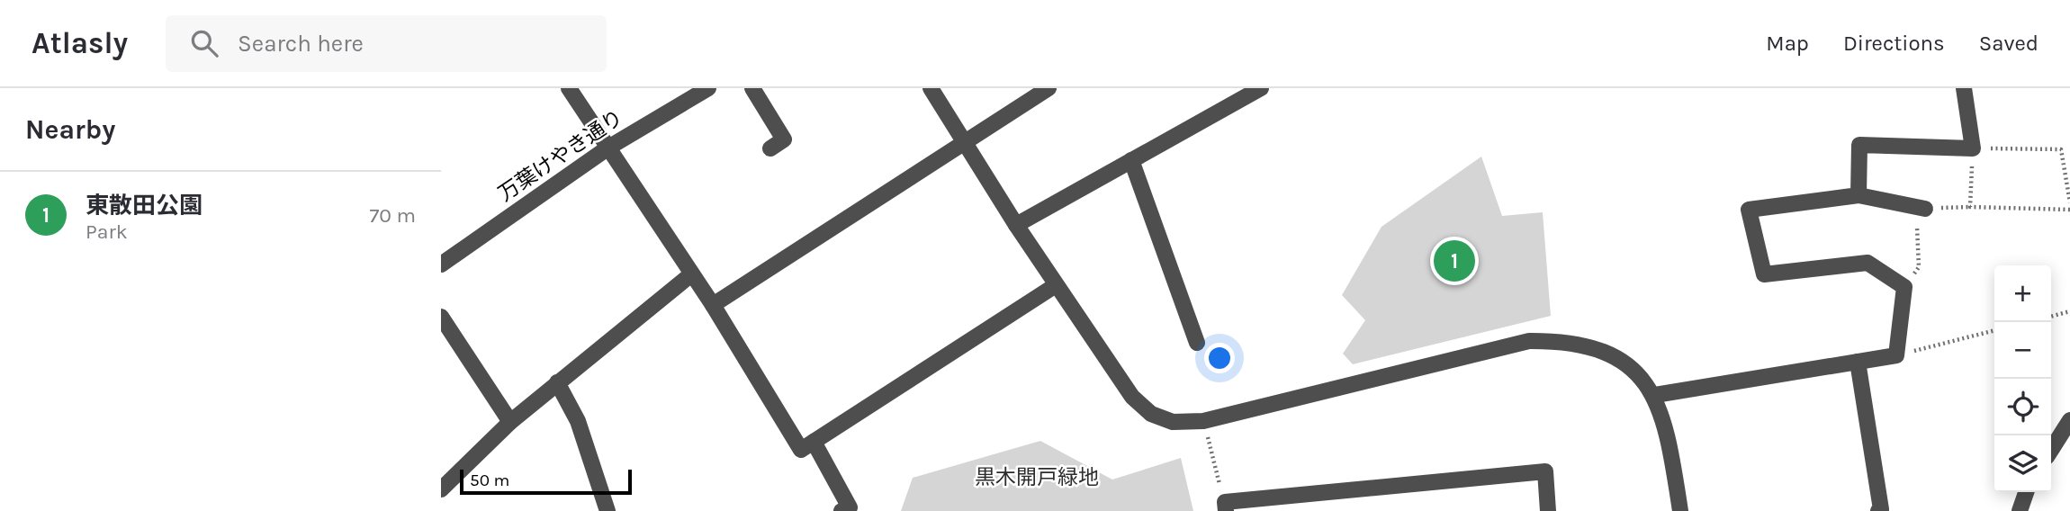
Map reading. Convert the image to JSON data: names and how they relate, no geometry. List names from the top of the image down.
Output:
{
  "streets": {
    "street": ["万葉けやき通り"]
  },
  "parks": ["黒木開戸緑地"],
  "scale_bar": "50 m",
  "page": {
    "header": "Atlasly",
    "search": "Search here",
    "nav": ["Map", "Directions", "Saved"],
    "heading": "Nearby",
    "list": [
      {
        "mark": "1",
        "name": "東散田公園",
        "note": "Park",
        "value": "70 m"
      }
    ],
    "pins": "1",
    "map_buttons": ["+", "−"],
    "scale": "50 m"
  }
}
